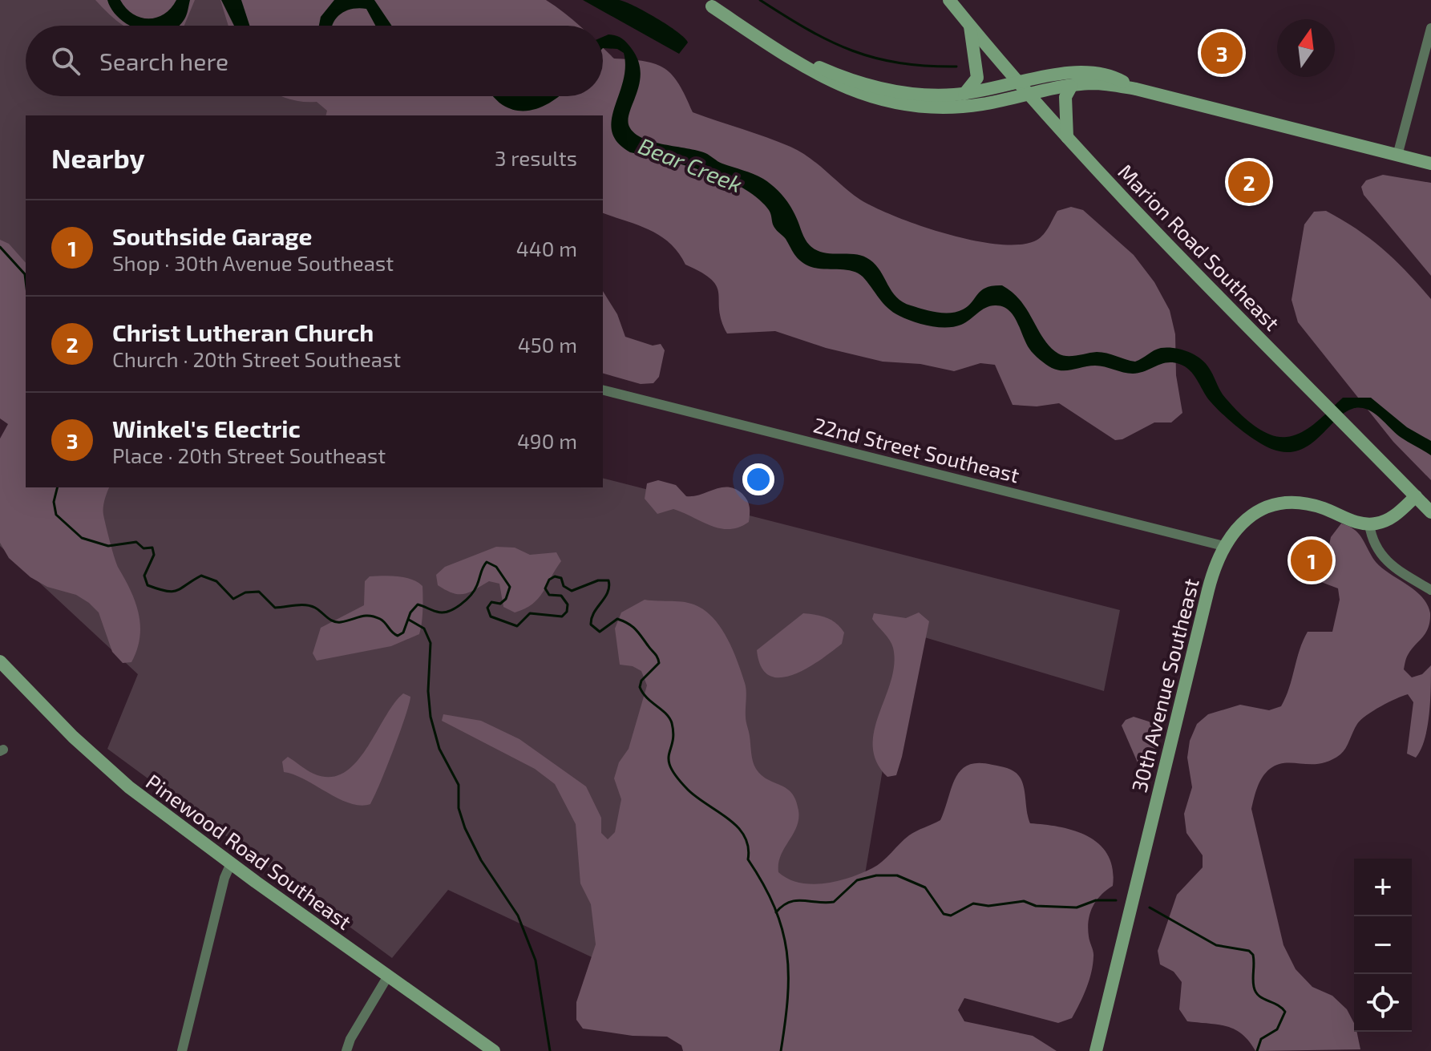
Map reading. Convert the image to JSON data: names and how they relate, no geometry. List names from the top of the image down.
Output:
{
  "streets": {
    "street": [
      "Marion Road Southeast",
      "22nd Street Southeast",
      "30th Avenue Southeast",
      "Pinewood Road Southeast"
    ]
  },
  "crossings": [
    ["22nd Street Southeast", "30th Avenue Southeast"]
  ],
  "water": ["Bear Creek"],
  "north": "top",
  "page": {
    "search": "Search here",
    "pins": ["3", "2", "1"],
    "heading": ["Nearby", "3 results"],
    "list": [
      {
        "mark": "1",
        "name": "Southside Garage",
        "note": "Shop · 30th Avenue Southeast",
        "value": "440 m"
      },
      {
        "mark": "2",
        "name": "Christ Lutheran Church",
        "note": "Church · 20th Street Southeast",
        "value": "450 m"
      },
      {
        "mark": "3",
        "name": "Winkel's Electric",
        "note": "Place · 20th Street Southeast",
        "value": "490 m"
      }
    ],
    "map_buttons": ["+", "−"]
  }
}
